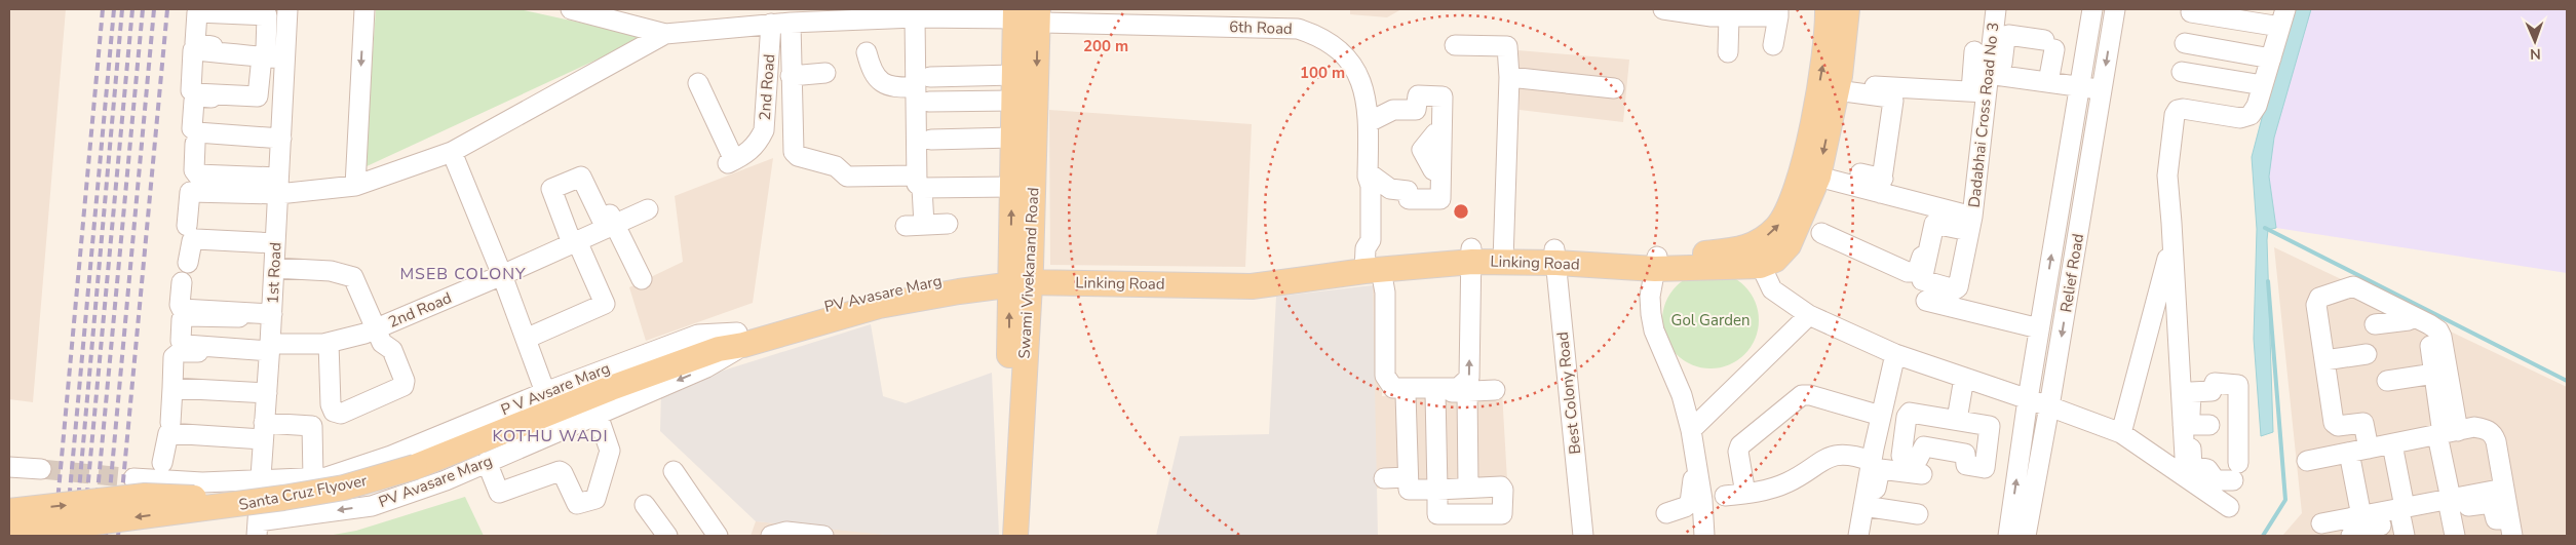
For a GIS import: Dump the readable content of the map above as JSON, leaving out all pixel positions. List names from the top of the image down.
{
  "streets": {
    "main road": [
      "Linking Road",
      "Swami Vivekanand Road",
      "P V Avsare Marg",
      "Santa Cruz Flyover"
    ],
    "street": [
      "6th Road",
      "2nd Road",
      "Dadabhai Cross Road No 3",
      "1st Road",
      "Relief Road",
      "PV Avasare Marg",
      "Best Colony Road"
    ]
  },
  "crossings": [
    ["6th Road", "2nd Road"],
    ["6th Road", "Linking Road"],
    ["6th Road", "Swami Vivekanand Road"],
    ["2nd Road", "1st Road"],
    ["Linking Road", "Swami Vivekanand Road"],
    ["Linking Road", "P V Avsare Marg"],
    ["Linking Road", "Best Colony Road"],
    ["1st Road", "PV Avasare Marg"],
    ["1st Road", "P V Avsare Marg"],
    ["Swami Vivekanand Road", "P V Avsare Marg"],
    ["PV Avasare Marg", "P V Avsare Marg"],
    ["PV Avasare Marg", "Santa Cruz Flyover"],
    ["P V Avsare Marg", "Santa Cruz Flyover"]
  ],
  "one_way": ["PV Avasare Marg"],
  "districts": ["MSEB COLONY", "KOTHU WADI"],
  "parks": ["Gol Garden"],
  "north": "bottom",
  "rings": ["200 m", "100 m"]
}
